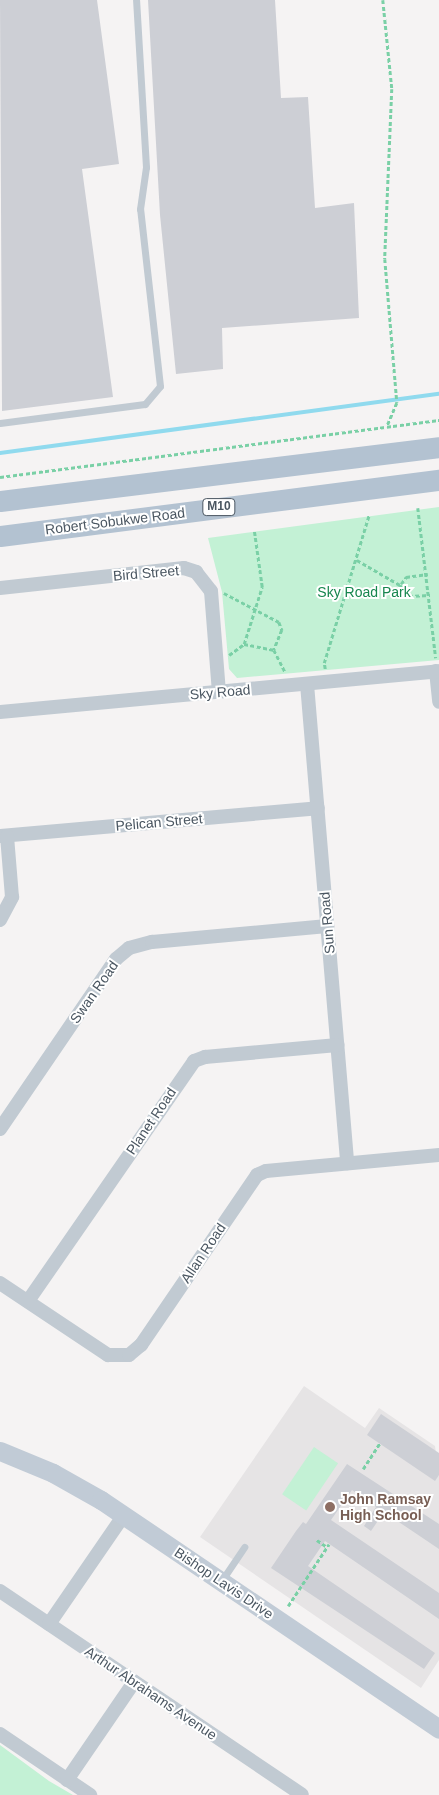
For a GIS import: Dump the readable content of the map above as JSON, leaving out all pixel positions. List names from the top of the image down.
{
  "streets": {
    "main road": ["M10", "Robert Sobukwe Road"],
    "street": [
      "Bird Street",
      "Sky Road",
      "Pelican Street",
      "Sun Road",
      "Swan Road",
      "Planet Road",
      "Allan Road",
      "Bishop Lavis Drive",
      "Arthur Abrahams Avenue"
    ]
  },
  "crossings": [
    ["Sky Road", "Sun Road"],
    ["Pelican Street", "Sun Road"],
    ["Sun Road", "Swan Road"],
    ["Sun Road", "Planet Road"],
    ["Sun Road", "Allan Road"],
    ["Planet Road", "Allan Road"]
  ],
  "parks": ["Sky Road Park"],
  "places": ["John Ramsay High School"]
}
